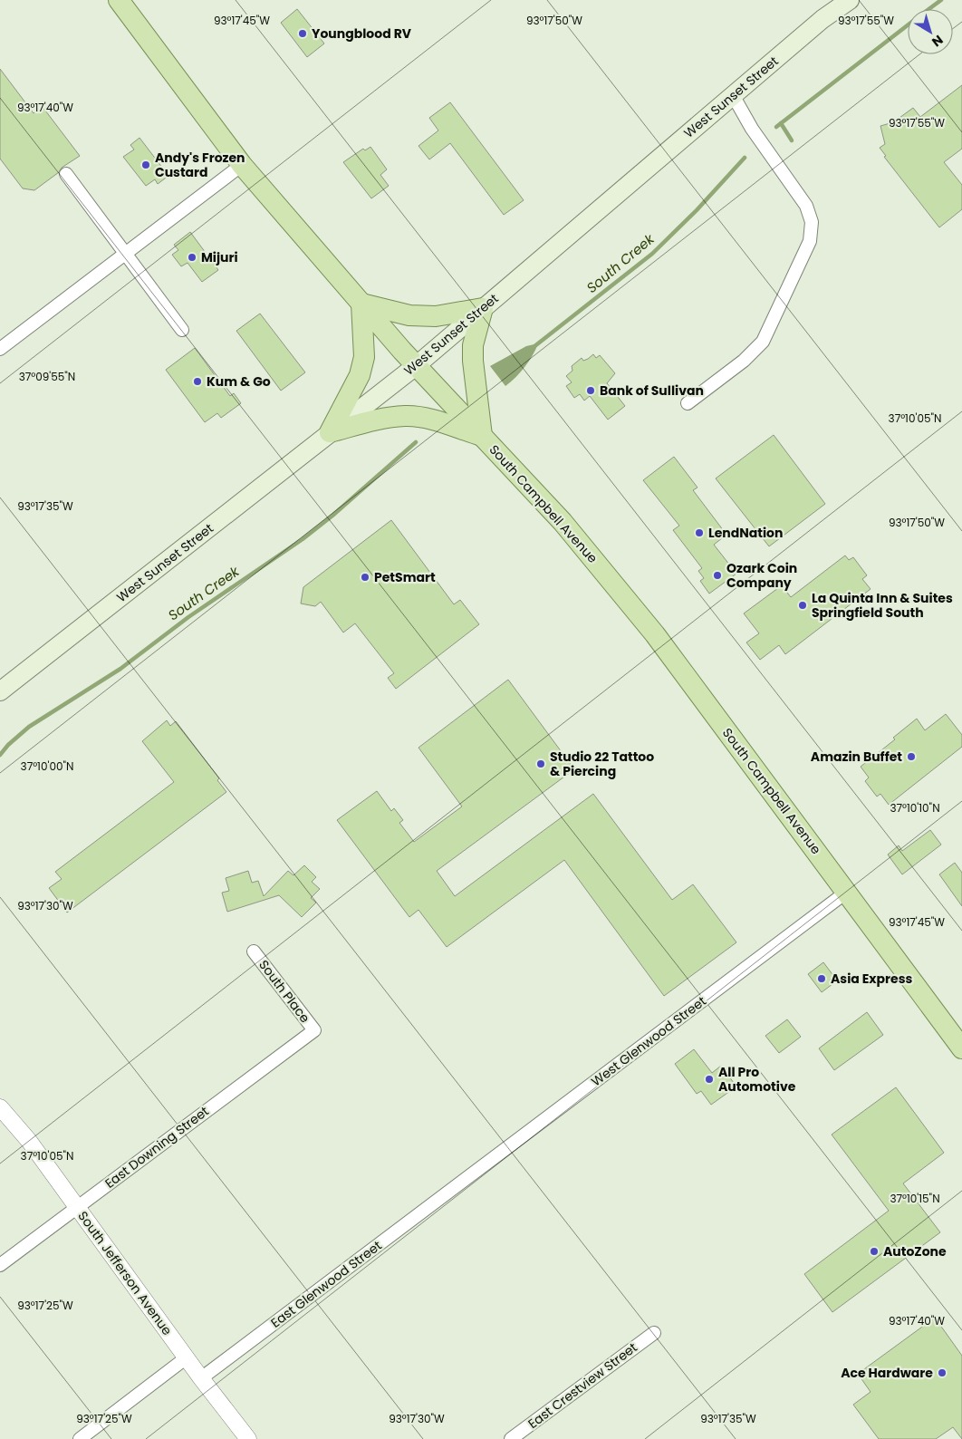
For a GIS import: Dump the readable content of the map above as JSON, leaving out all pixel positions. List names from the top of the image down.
{
  "streets": {
    "main road": ["West Sunset Street", "South Campbell Avenue"],
    "street": [
      "South Place",
      "West Glenwood Street",
      "East Downing Street",
      "South Jefferson Avenue",
      "East Glenwood Street",
      "East Crestview Street"
    ]
  },
  "crossings": [
    ["West Sunset Street", "South Campbell Avenue"],
    ["South Campbell Avenue", "West Glenwood Street"],
    ["South Place", "East Downing Street"],
    ["West Glenwood Street", "East Glenwood Street"],
    ["East Downing Street", "South Jefferson Avenue"],
    ["South Jefferson Avenue", "East Glenwood Street"]
  ],
  "water": ["South Creek"],
  "places": [
    "Youngblood RV",
    "Andy's Frozen Custard",
    "Mijuri",
    "Kum & Go",
    "Bank of Sullivan",
    "LendNation",
    "Ozark Coin Company",
    "PetSmart",
    "La Quinta Inn & Suites Springfield South",
    "Amazin Buffet",
    "Studio 22 Tattoo & Piercing",
    "Asia Express",
    "All Pro Automotive",
    "AutoZone",
    "Ace Hardware"
  ],
  "north": "bottom right",
  "coordinates": [
    "93°17'45\"W",
    "93°17'50\"W",
    "93°17'55\"W",
    "93°17'40\"W",
    "37°09'55\"N",
    "37°10'05\"N",
    "93°17'35\"W",
    "37°10'00\"N",
    "37°10'10\"N",
    "93°17'30\"W",
    "37°10'15\"N",
    "93°17'25\"W"
  ]
}
